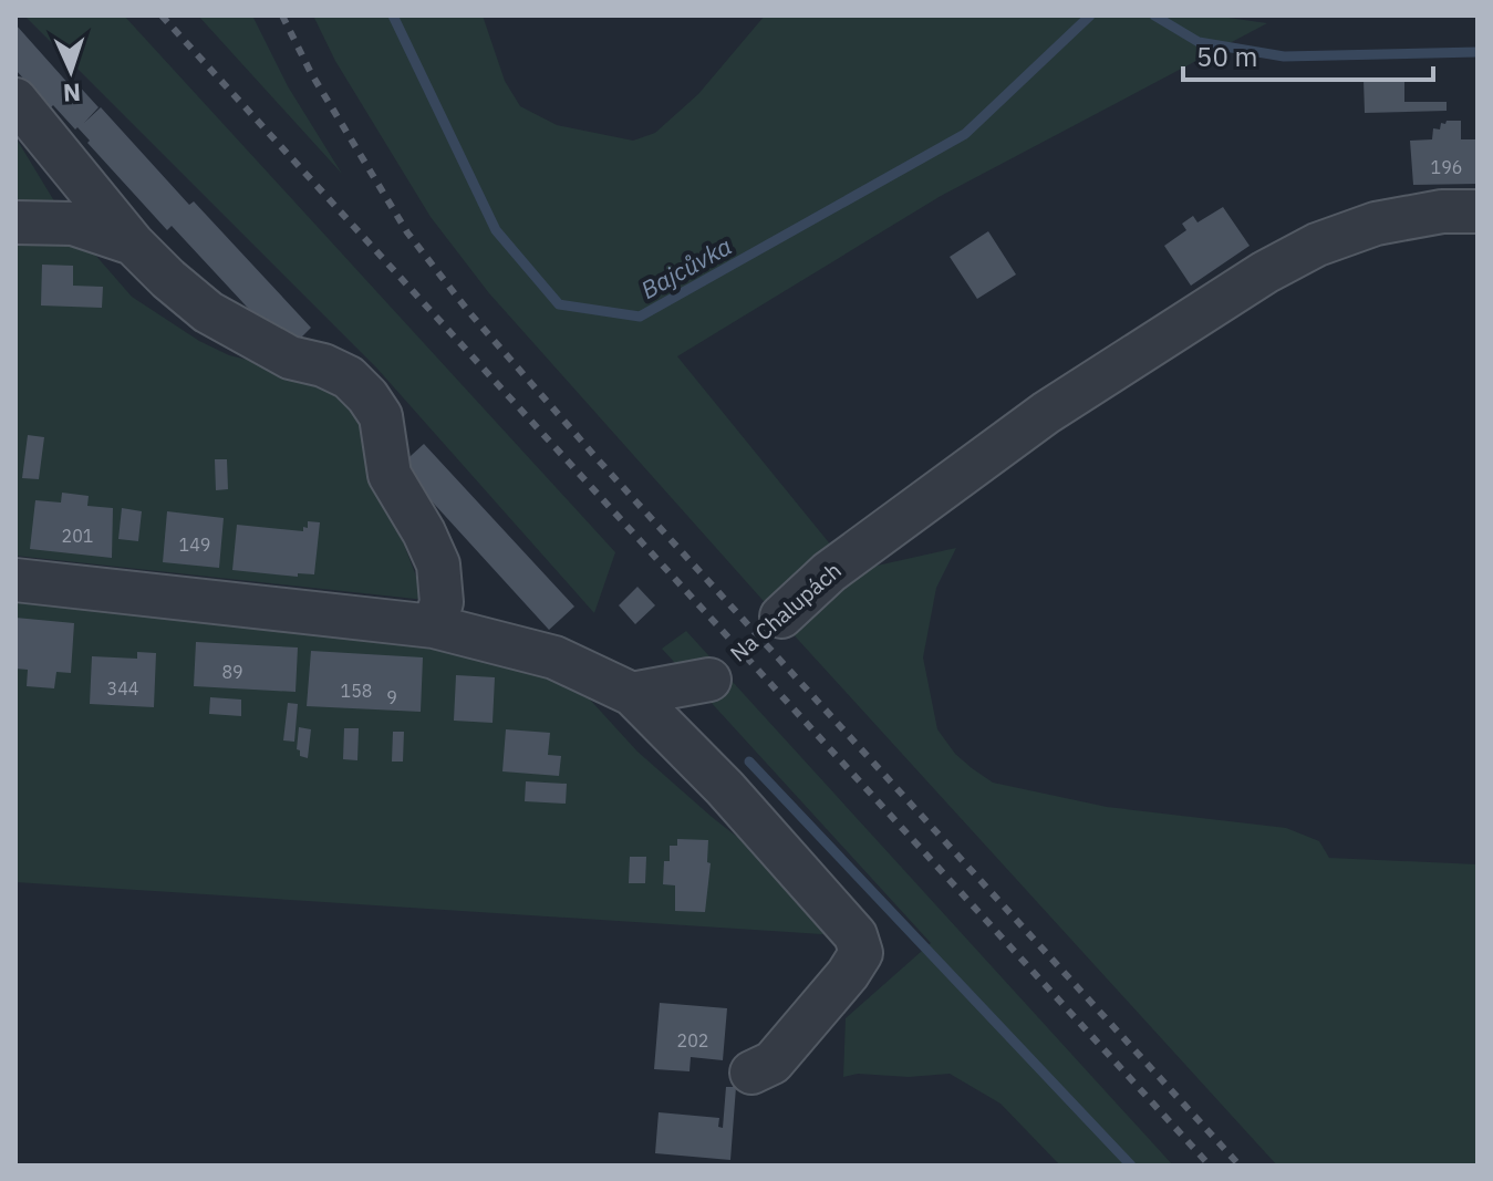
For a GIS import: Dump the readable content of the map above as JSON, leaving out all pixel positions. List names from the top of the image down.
{
  "streets": {
    "street": ["Na Chalupách"]
  },
  "water": ["Bajcůvka"],
  "house_numbers": [
    "196",
    "201",
    "149",
    "89",
    "344",
    "158",
    "9",
    "202"
  ],
  "scale_bar": "50 m",
  "north": "bottom"
}
